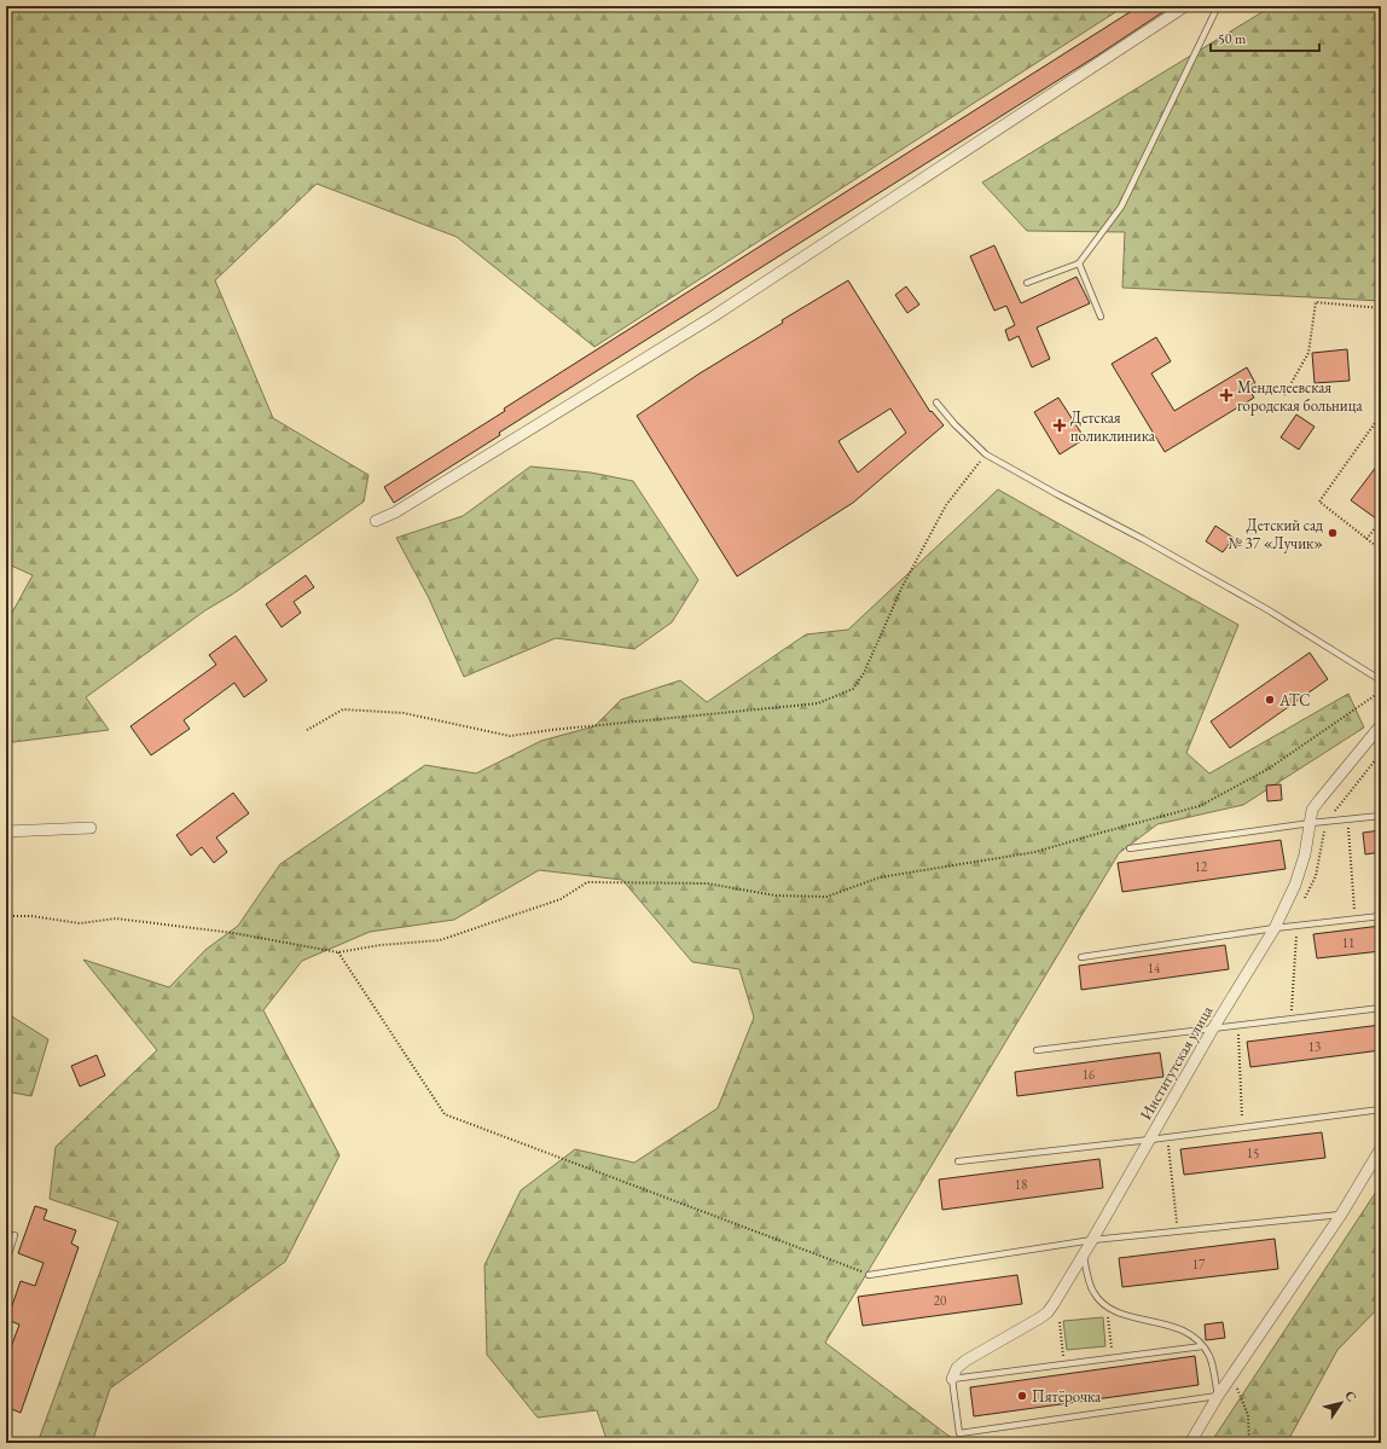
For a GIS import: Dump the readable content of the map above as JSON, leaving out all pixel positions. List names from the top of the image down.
{
  "streets": {
    "street": ["Институтская улица"]
  },
  "places": {
    "health": ["Менделеевская городская больница", "Детская поликлиника"],
    "other": ["Детский сад № 37 «Лучик»", "АТС", "Пятёрочка"]
  },
  "house_numbers": [
    "12",
    "11",
    "14",
    "13",
    "16",
    "15",
    "18",
    "17",
    "20"
  ],
  "scale_bar": "50 m",
  "north": "top right"
}
